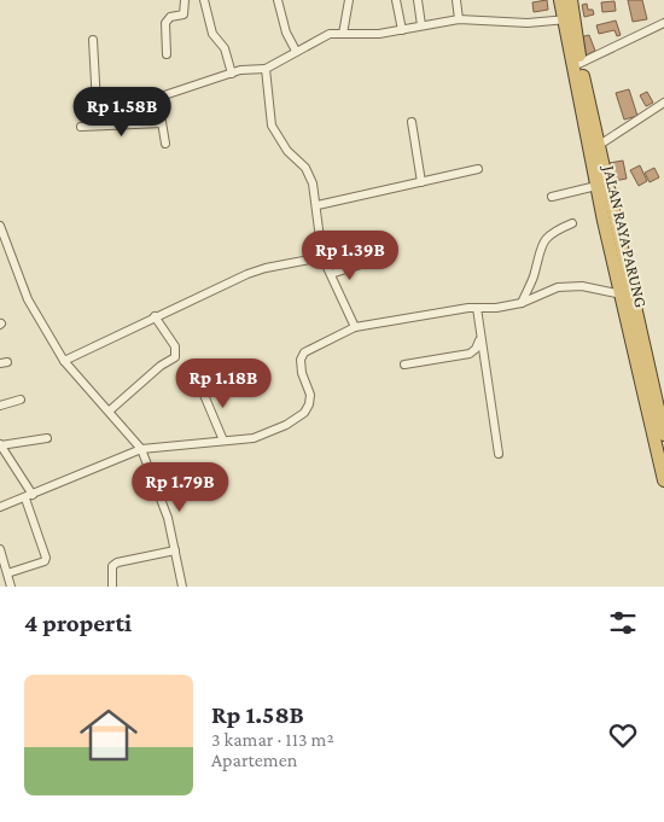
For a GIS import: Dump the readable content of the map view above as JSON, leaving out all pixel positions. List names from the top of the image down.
{
  "streets": {
    "highway": ["JALAN RAYA PARUNG"]
  },
  "page": {
    "price": [
      "Rp 1.58B",
      "Rp 1.39B",
      "Rp 1.18B",
      "Rp 1.79B"
    ],
    "heading": "4 properti",
    "list": [
      {
        "name": "Rp 1.58B",
        "note": "3 kamar · 113 m² · Apartemen"
      }
    ]
  }
}
